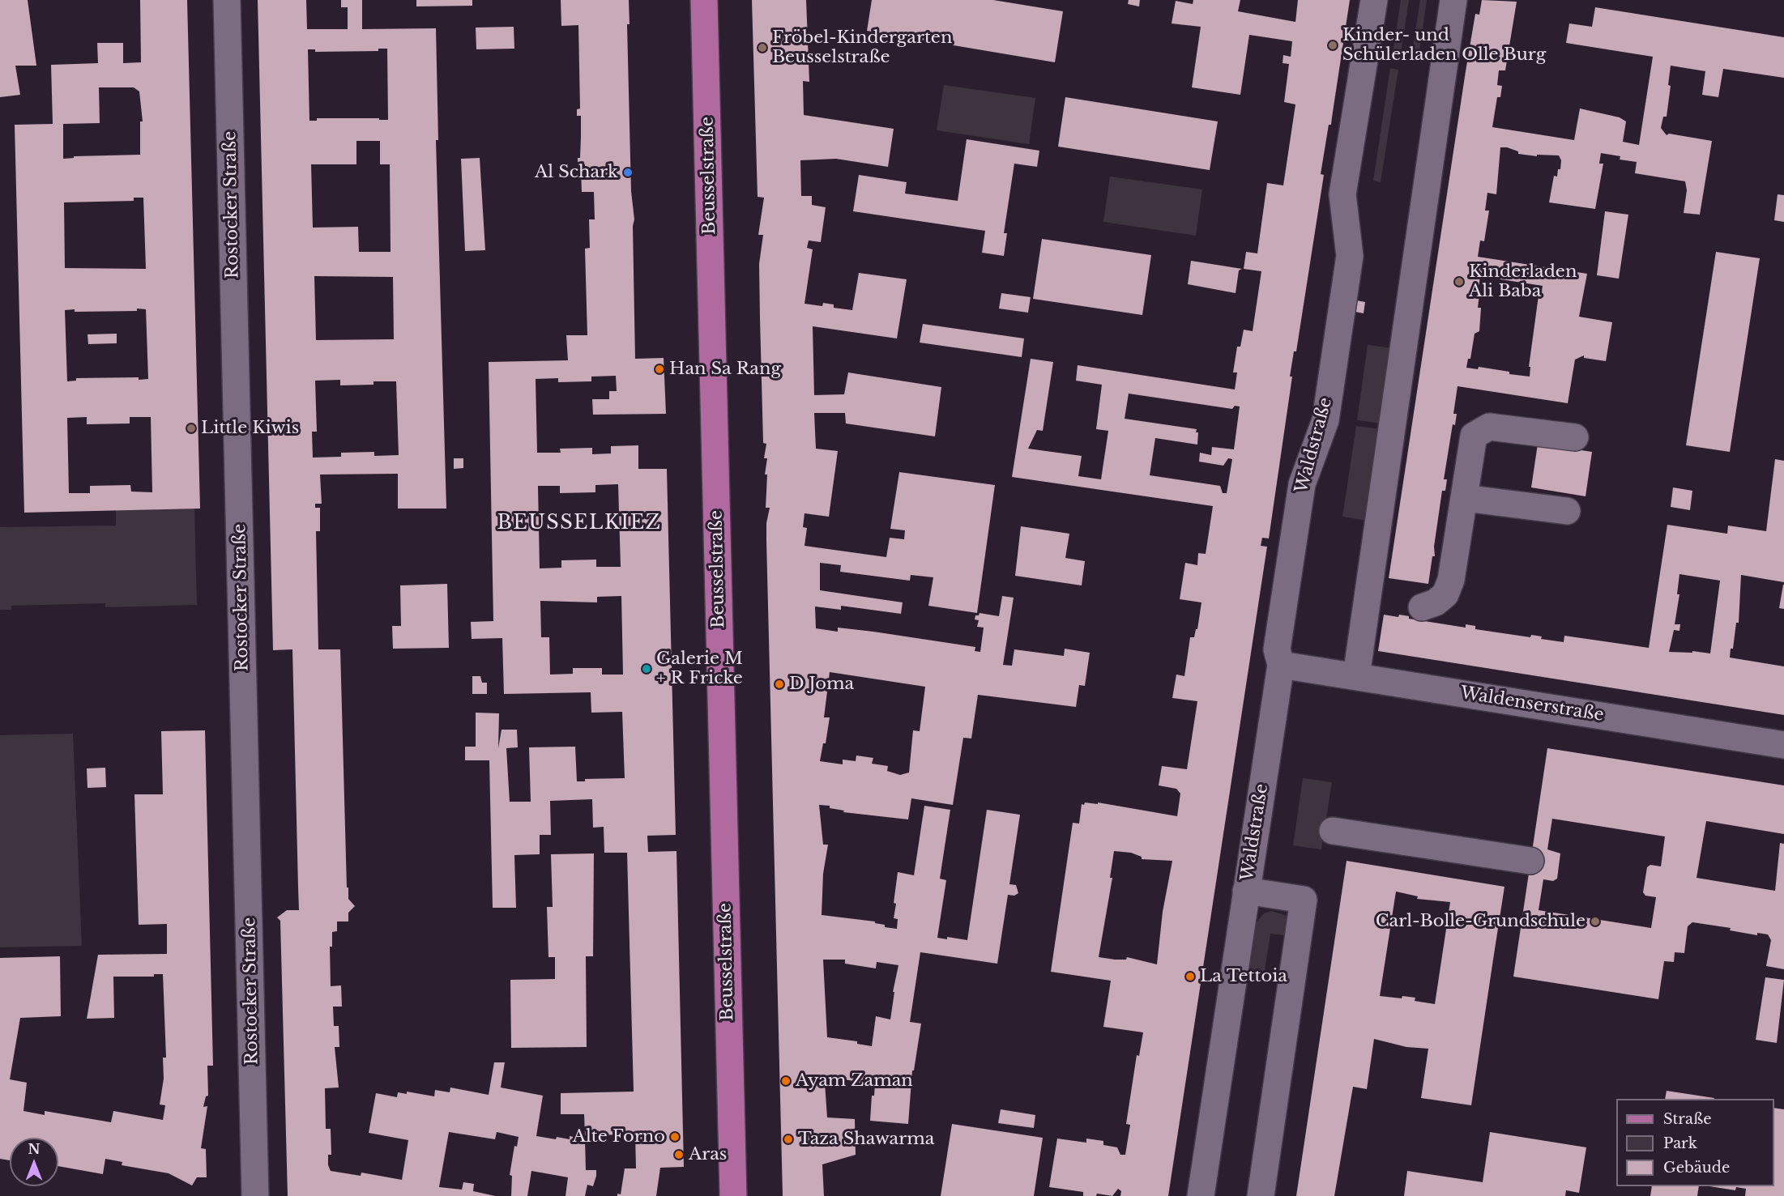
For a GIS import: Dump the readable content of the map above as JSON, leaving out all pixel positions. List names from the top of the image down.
{
  "streets": {
    "main road": ["Beusselstraße"],
    "street": ["Rostocker Straße", "Waldstraße", "Waldenserstraße"]
  },
  "crossings": [
    ["Waldstraße", "Waldenserstraße"]
  ],
  "districts": ["BEUSSELKIEZ"],
  "places": [
    "Kinder- und Schülerladen Olle Burg",
    "Fröbel-Kindergarten Beusselstraße",
    "Al Schark",
    "Kinderladen Ali Baba",
    "Han Sa Rang",
    "Little Kiwis",
    "Galerie M + R Fricke",
    "D Joma",
    "Carl-Bolle-Grundschule",
    "La Tettoia",
    "Ayam Zaman",
    "Alte Forno",
    "Taza Shawarma",
    "Aras"
  ],
  "legend": ["Straße", "Park", "Gebäude"],
  "north": "top"
}
